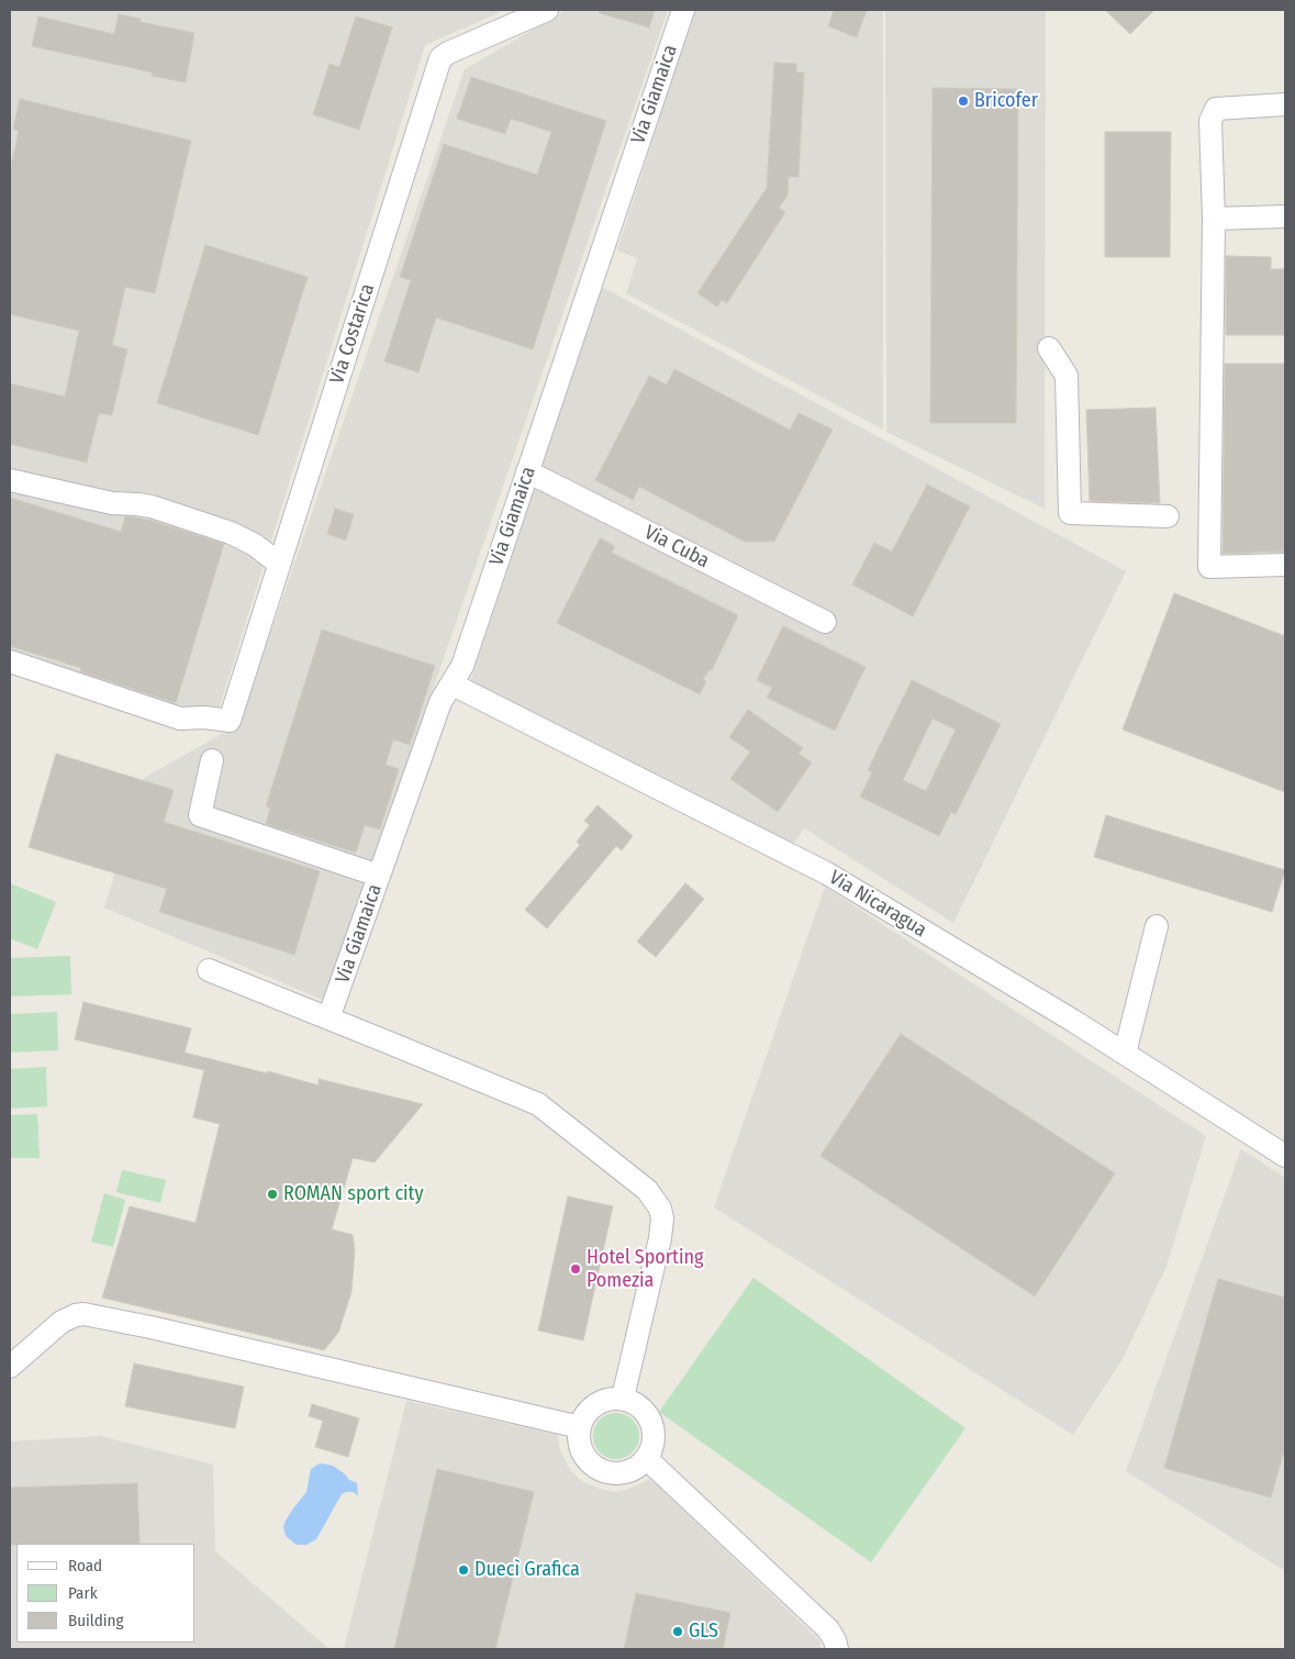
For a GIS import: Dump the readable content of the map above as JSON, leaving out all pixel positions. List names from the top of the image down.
{
  "streets": {
    "street": [
      "Via Giamaica",
      "Via Costarica",
      "Via Cuba",
      "Via Nicaragua"
    ]
  },
  "crossings": [
    ["Via Giamaica", "Via Cuba"],
    ["Via Giamaica", "Via Nicaragua"]
  ],
  "places": [
    "Bricofer",
    "ROMAN sport city",
    "Hotel Sporting Pomezia",
    "Duecì Grafica",
    "GLS"
  ],
  "legend": ["Road", "Park", "Building"]
}
